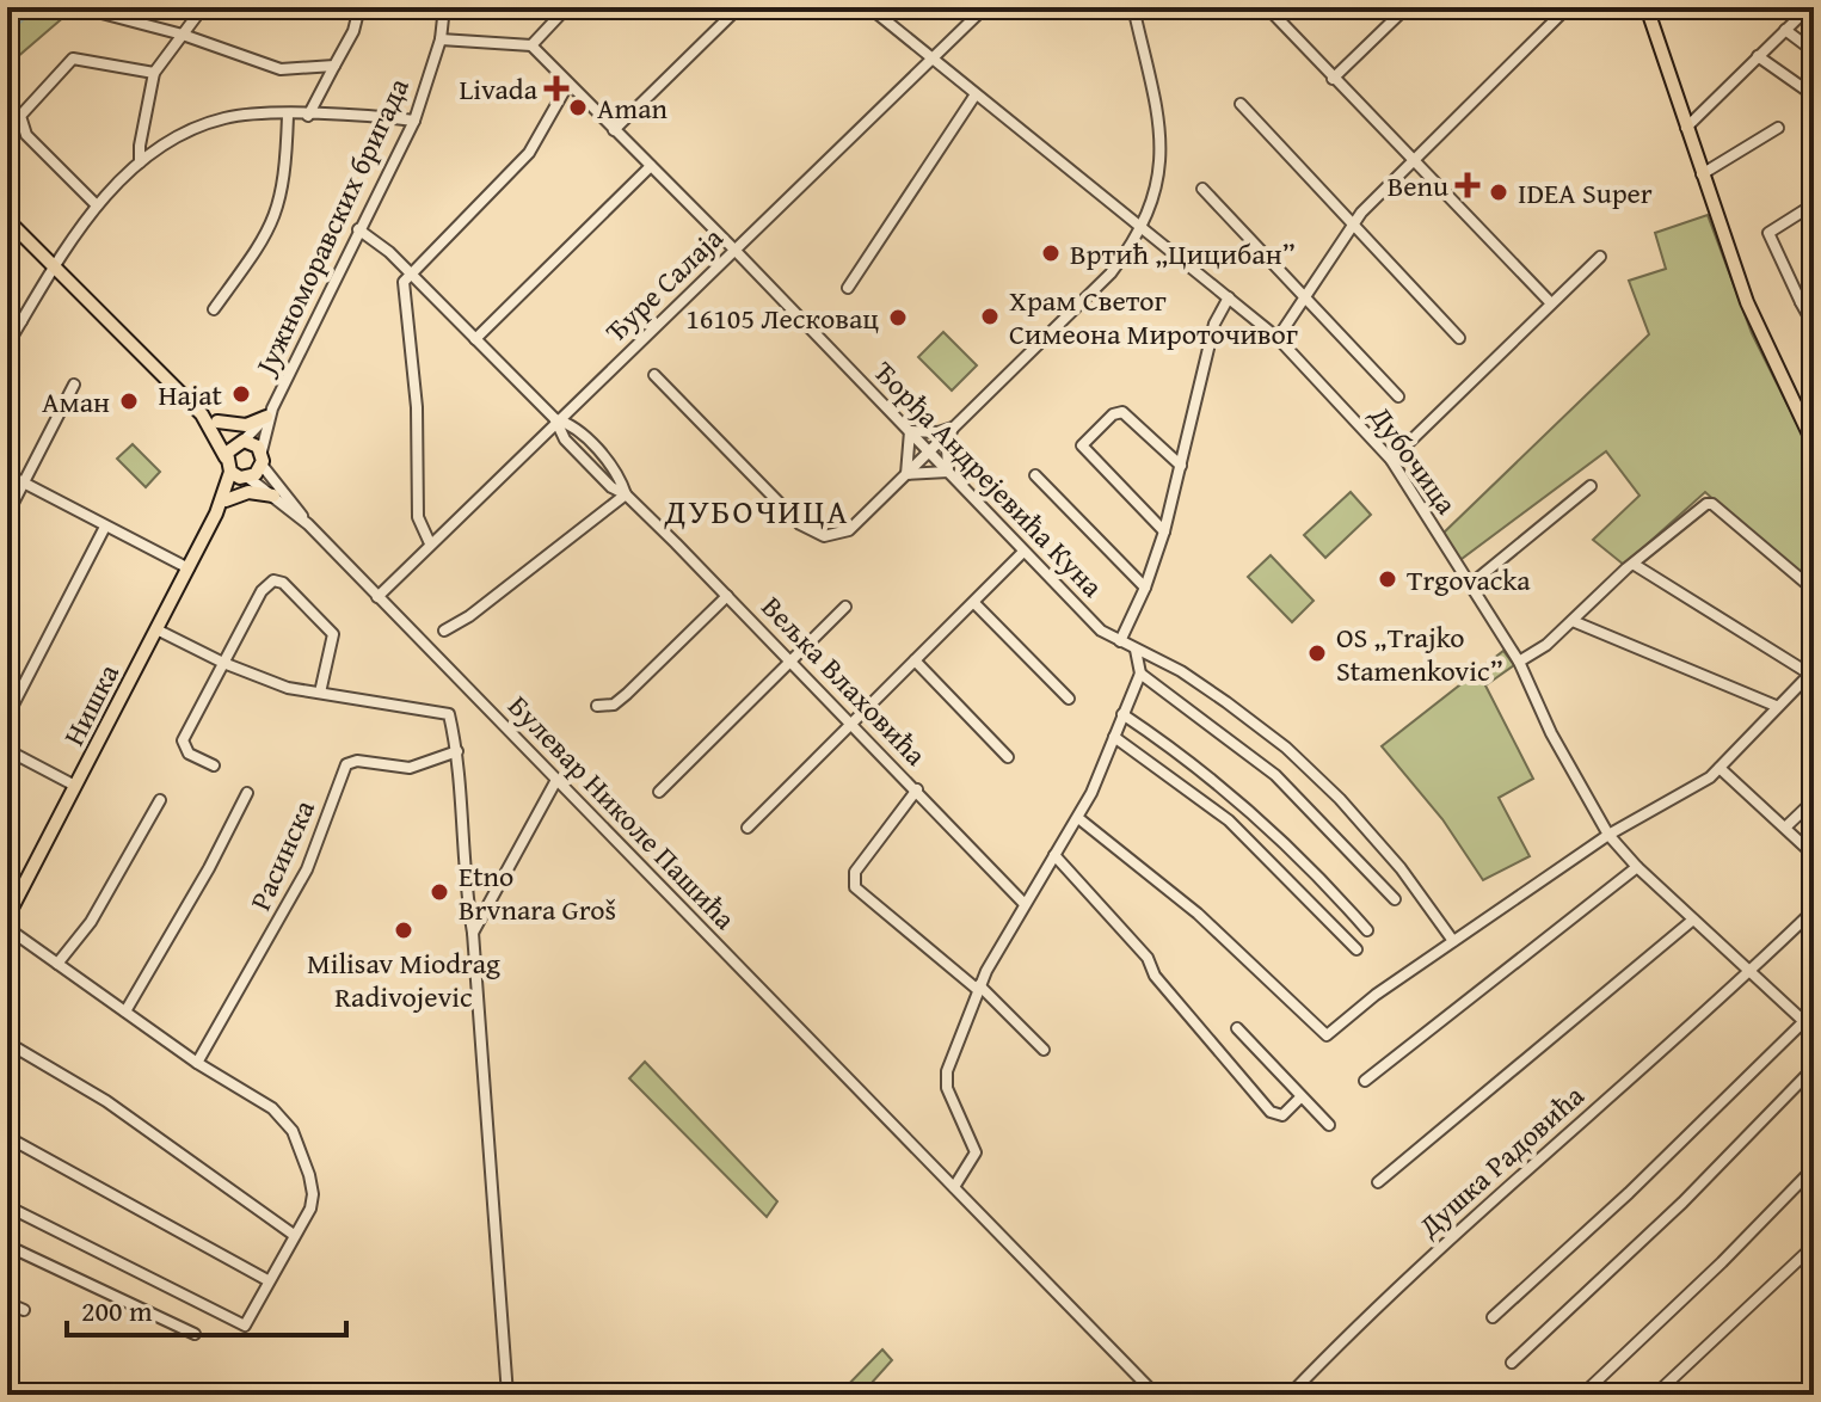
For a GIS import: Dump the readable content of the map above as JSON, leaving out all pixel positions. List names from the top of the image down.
{
  "streets": {
    "main road": ["Нишка"],
    "street": [
      "Јужноморавских бригада",
      "Ђуре Салаја",
      "Дубочица",
      "Ђорђа Андрејевића Куна",
      "Вељка Влаховића",
      "Булевар Николе Пашића",
      "Расинска",
      "Душка Радовића"
    ]
  },
  "crossings": [
    ["Јужноморавских бригада", "Вељка Влаховића"],
    ["Ђуре Салаја", "Дубочица"],
    ["Ђуре Салаја", "Ђорђа Андрејевића Куна"],
    ["Ђуре Салаја", "Вељка Влаховића"],
    ["Ђуре Салаја", "Булевар Николе Пашића"],
    ["Дубочица", "Душка Радовића"]
  ],
  "districts": ["ДУБОЧИЦА"],
  "places": {
    "health": ["Livada", "Benu"],
    "other": [
      "Aman",
      "IDEA Super",
      "Вртић „Цицибан”",
      "Храм Светог Симеона Мироточивог",
      "16105 Лесковац",
      "Hajat",
      "Аман",
      "Trgovacka",
      "OS „Trajko Stamenkovic”",
      "Etno Brvnara Groš",
      "Milisav Miodrag Radivojevic"
    ]
  },
  "scale_bar": "200 m"
}
